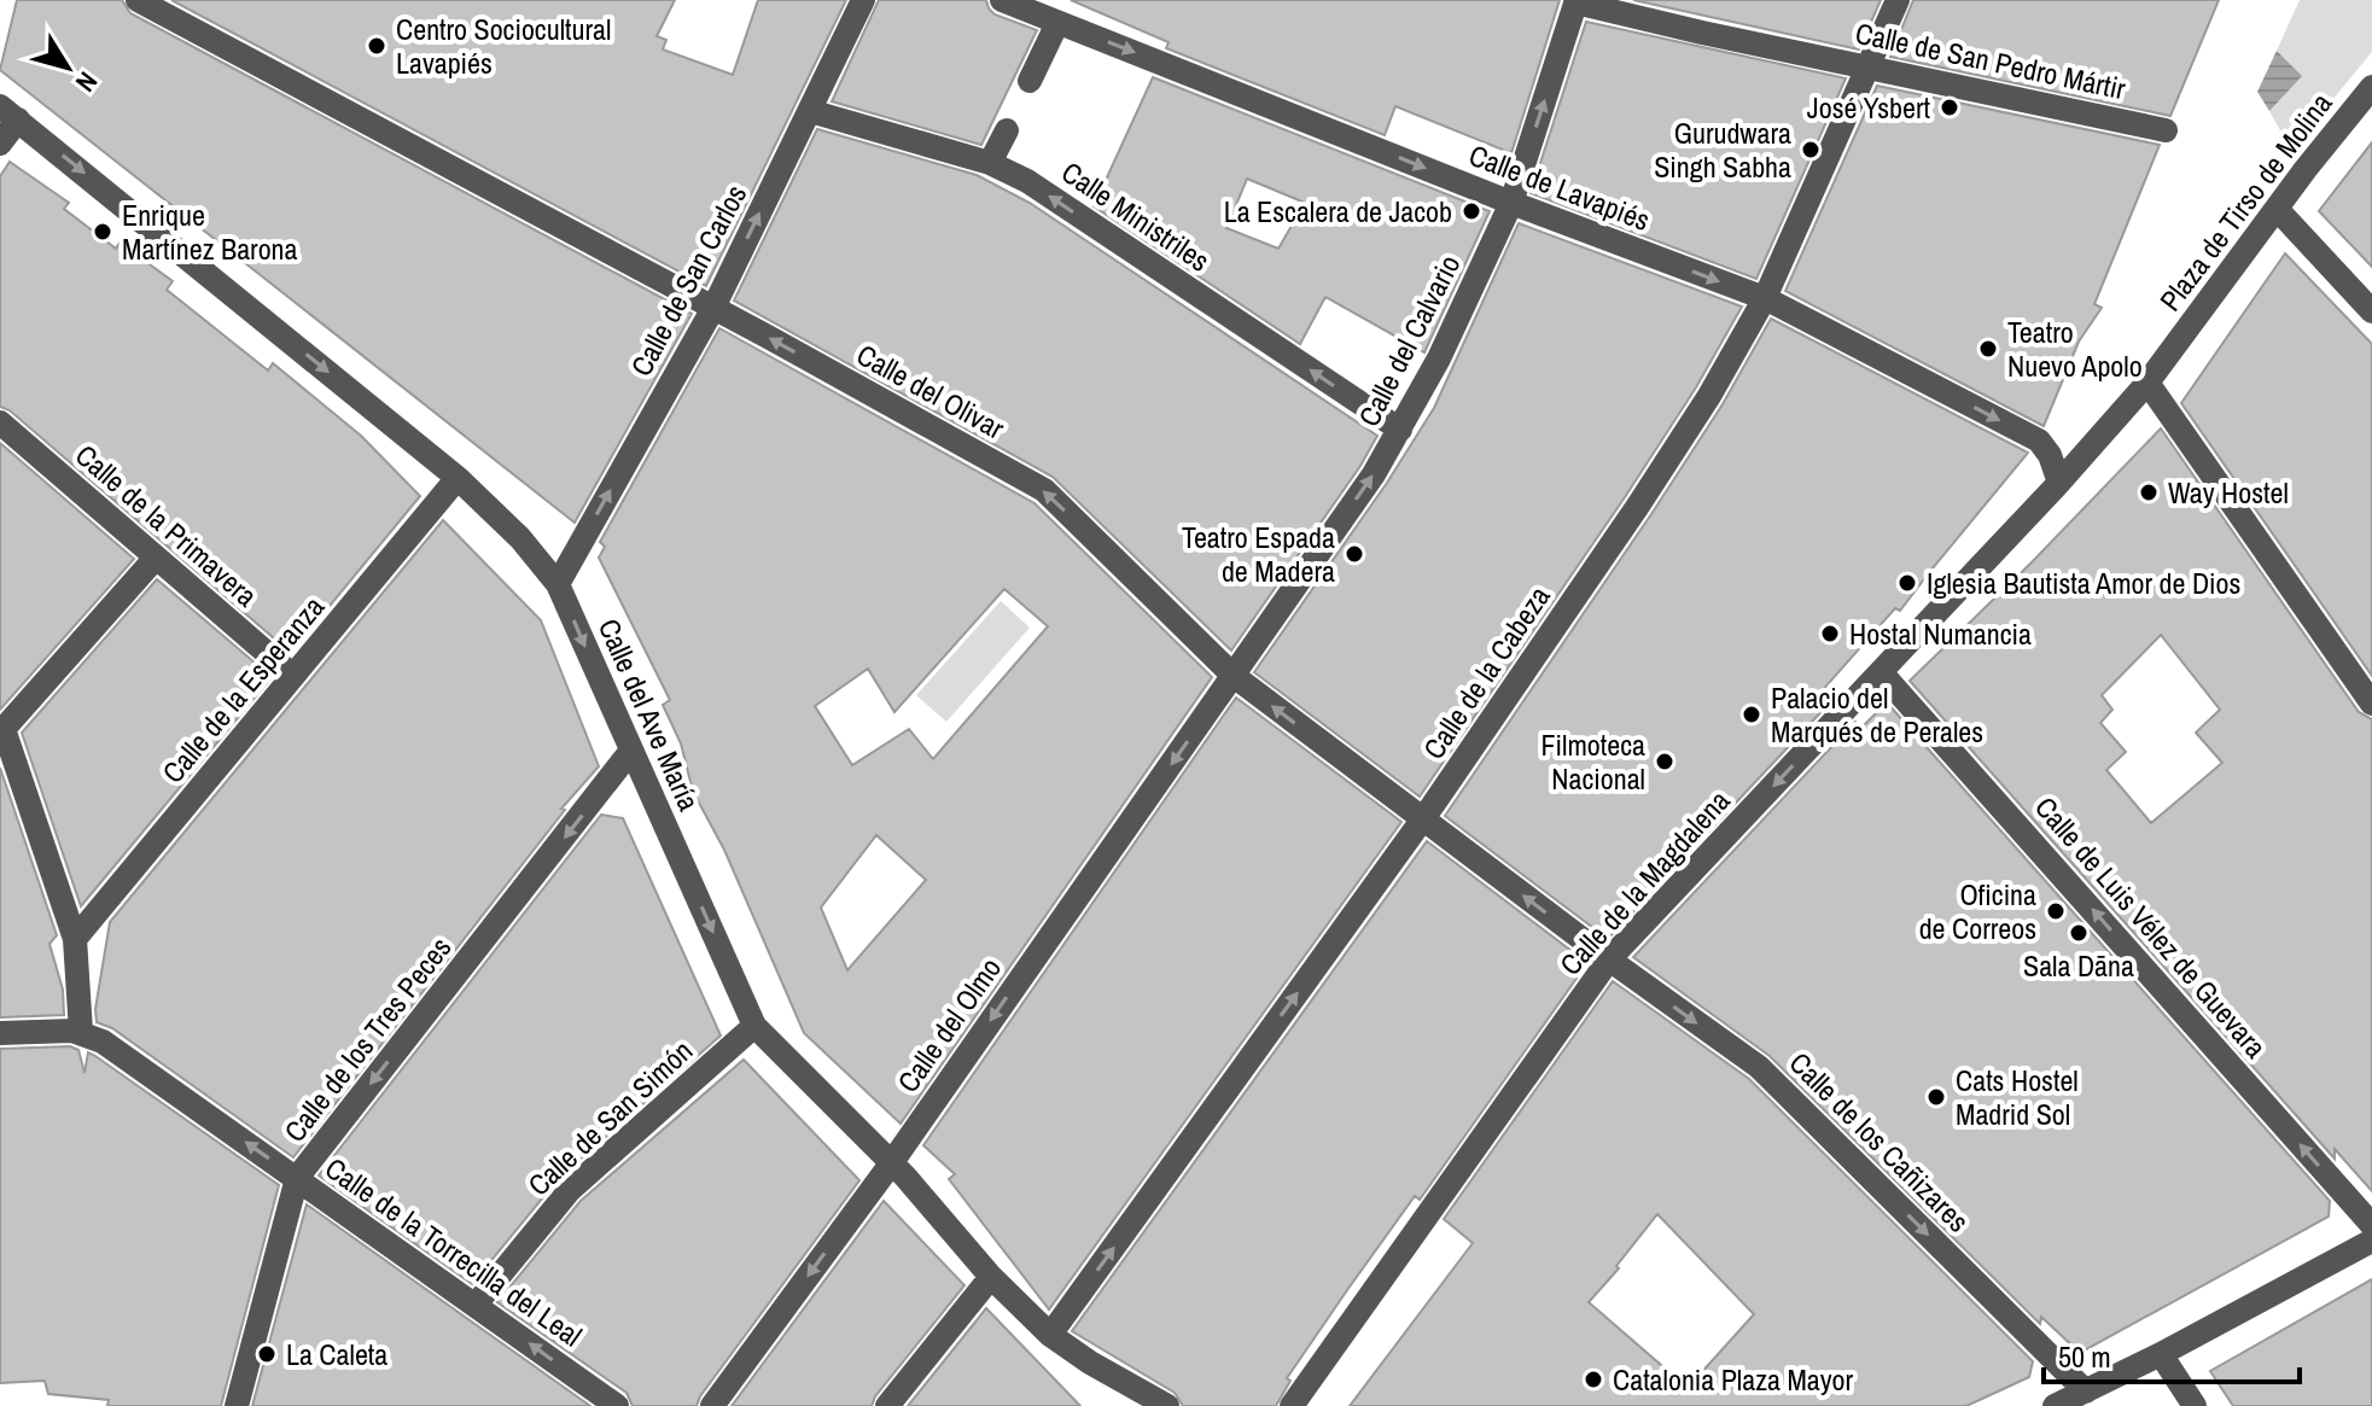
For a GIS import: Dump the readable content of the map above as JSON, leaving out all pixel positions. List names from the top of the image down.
{
  "streets": {
    "street": [
      "Calle de San Pedro Mártir",
      "Calle de Lavapiés",
      "Plaza de Tirso de Molina",
      "Calle Ministriles",
      "Calle de San Carlos",
      "Calle del Calvario",
      "Calle del Olivar",
      "Calle de la Primavera",
      "Calle de la Cabeza",
      "Calle de la Esperanza",
      "Calle del Ave María",
      "Calle de la Magdalena",
      "Calle de Luis Vélez de Guevara",
      "Calle del Olmo",
      "Calle de los Tres Peces",
      "Calle de San Simón",
      "Calle de los Cañizares",
      "Calle de la Torrecilla del Leal"
    ]
  },
  "crossings": [
    ["Calle de San Pedro Mártir", "Calle del Calvario"],
    ["Calle de San Pedro Mártir", "Calle de la Cabeza"],
    ["Calle de Lavapiés", "Plaza de Tirso de Molina"],
    ["Calle de Lavapiés", "Calle del Calvario"],
    ["Calle de Lavapiés", "Calle de la Cabeza"],
    ["Calle de Lavapiés", "Calle de la Magdalena"],
    ["Plaza de Tirso de Molina", "Calle de la Magdalena"],
    ["Calle Ministriles", "Calle de San Carlos"],
    ["Calle Ministriles", "Calle del Calvario"],
    ["Calle de San Carlos", "Calle del Olivar"],
    ["Calle de San Carlos", "Calle del Ave María"],
    ["Calle del Calvario", "Calle del Olivar"],
    ["Calle del Calvario", "Calle del Olmo"],
    ["Calle del Olivar", "Calle de la Cabeza"],
    ["Calle del Olivar", "Calle de la Magdalena"],
    ["Calle del Olivar", "Calle del Olmo"],
    ["Calle del Olivar", "Calle de los Cañizares"],
    ["Calle de la Primavera", "Calle de la Esperanza"],
    ["Calle de la Cabeza", "Calle del Ave María"],
    ["Calle de la Esperanza", "Calle del Ave María"],
    ["Calle del Ave María", "Calle del Olmo"],
    ["Calle del Ave María", "Calle de los Tres Peces"],
    ["Calle del Ave María", "Calle de San Simón"],
    ["Calle de la Magdalena", "Calle de Luis Vélez de Guevara"],
    ["Calle de la Magdalena", "Calle de los Cañizares"],
    ["Calle de los Tres Peces", "Calle de la Torrecilla del Leal"],
    ["Calle de San Simón", "Calle de la Torrecilla del Leal"]
  ],
  "one_way": [
    "Calle de Lavapiés",
    "Calle Ministriles",
    "Calle de San Carlos",
    "Calle del Calvario",
    "Calle del Olivar",
    "Calle de la Cabeza",
    "Calle del Ave María",
    "Calle de Luis Vélez de Guevara",
    "Calle del Olmo",
    "Calle de los Tres Peces",
    "Calle de los Cañizares",
    "Calle de la Torrecilla del Leal"
  ],
  "places": [
    "Centro Sociocultural Lavapiés",
    "José Ysbert",
    "Gurudwara Singh Sabha",
    "La Escalera de Jacob",
    "Enrique Martínez Barona",
    "Teatro Nuevo Apolo",
    "Way Hostel",
    "Teatro Espada de Madera",
    "Iglesia Bautista Amor de Dios",
    "Hostal Numancia",
    "Palacio del Marqués de Perales",
    "Filmoteca Nacional",
    "Oficina de Correos",
    "Sala Dāna",
    "Cats Hostel Madrid Sol",
    "La Caleta",
    "Catalonia Plaza Mayor"
  ],
  "scale_bar": "50 m",
  "north": "bottom right"
}
